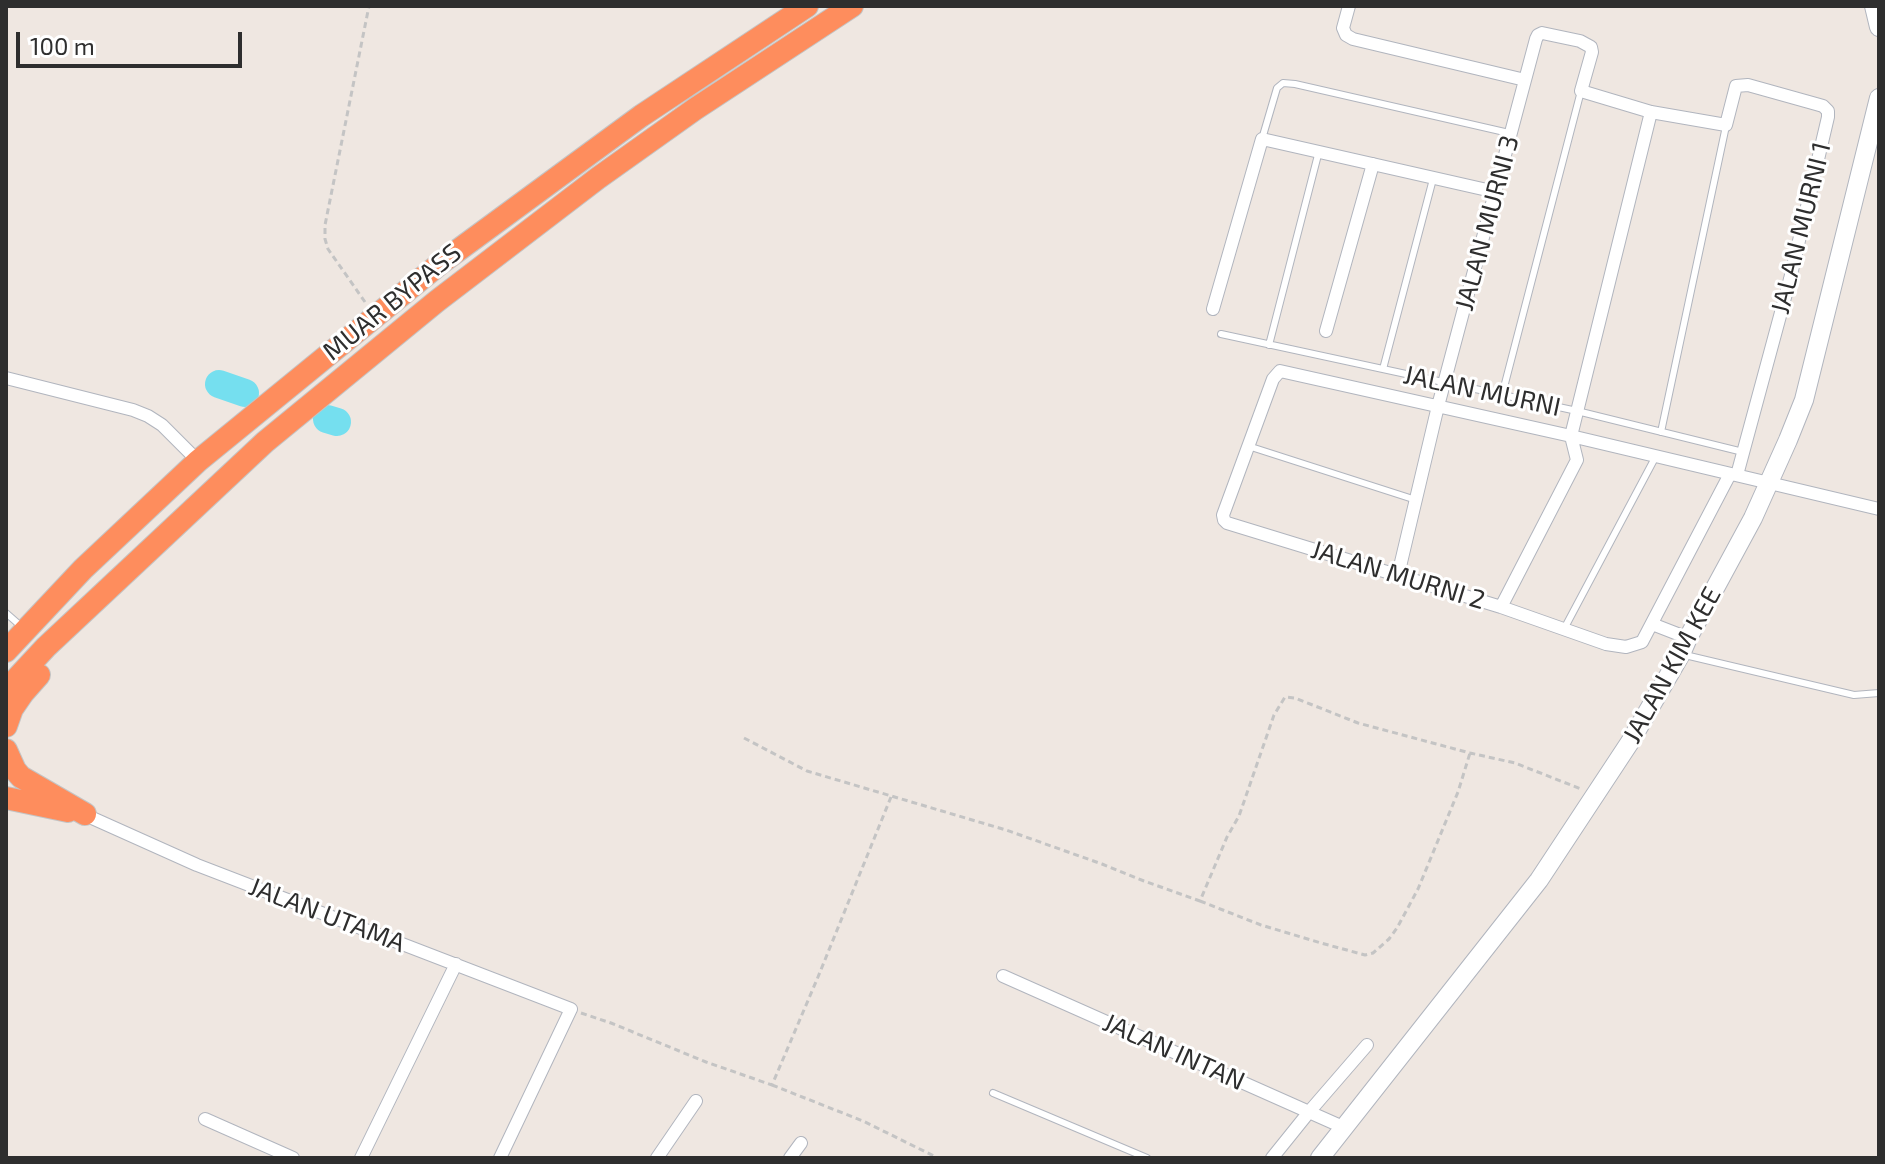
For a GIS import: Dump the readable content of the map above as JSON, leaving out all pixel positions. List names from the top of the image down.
{
  "streets": {
    "highway": ["MUAR BYPASS"],
    "street": [
      "JALAN MURNI 3",
      "JALAN MURNI 1",
      "JALAN MURNI",
      "JALAN MURNI 2",
      "JALAN KIM KEE",
      "JALAN UTAMA",
      "JALAN INTAN"
    ]
  },
  "crossings": [
    ["JALAN MURNI 3", "JALAN MURNI"],
    ["JALAN MURNI 3", "JALAN MURNI 2"],
    ["JALAN MURNI 1", "JALAN MURNI"],
    ["JALAN MURNI", "JALAN MURNI 2"],
    ["JALAN MURNI", "JALAN KIM KEE"],
    ["JALAN KIM KEE", "JALAN INTAN"]
  ],
  "scale_bar": "100 m"
}
